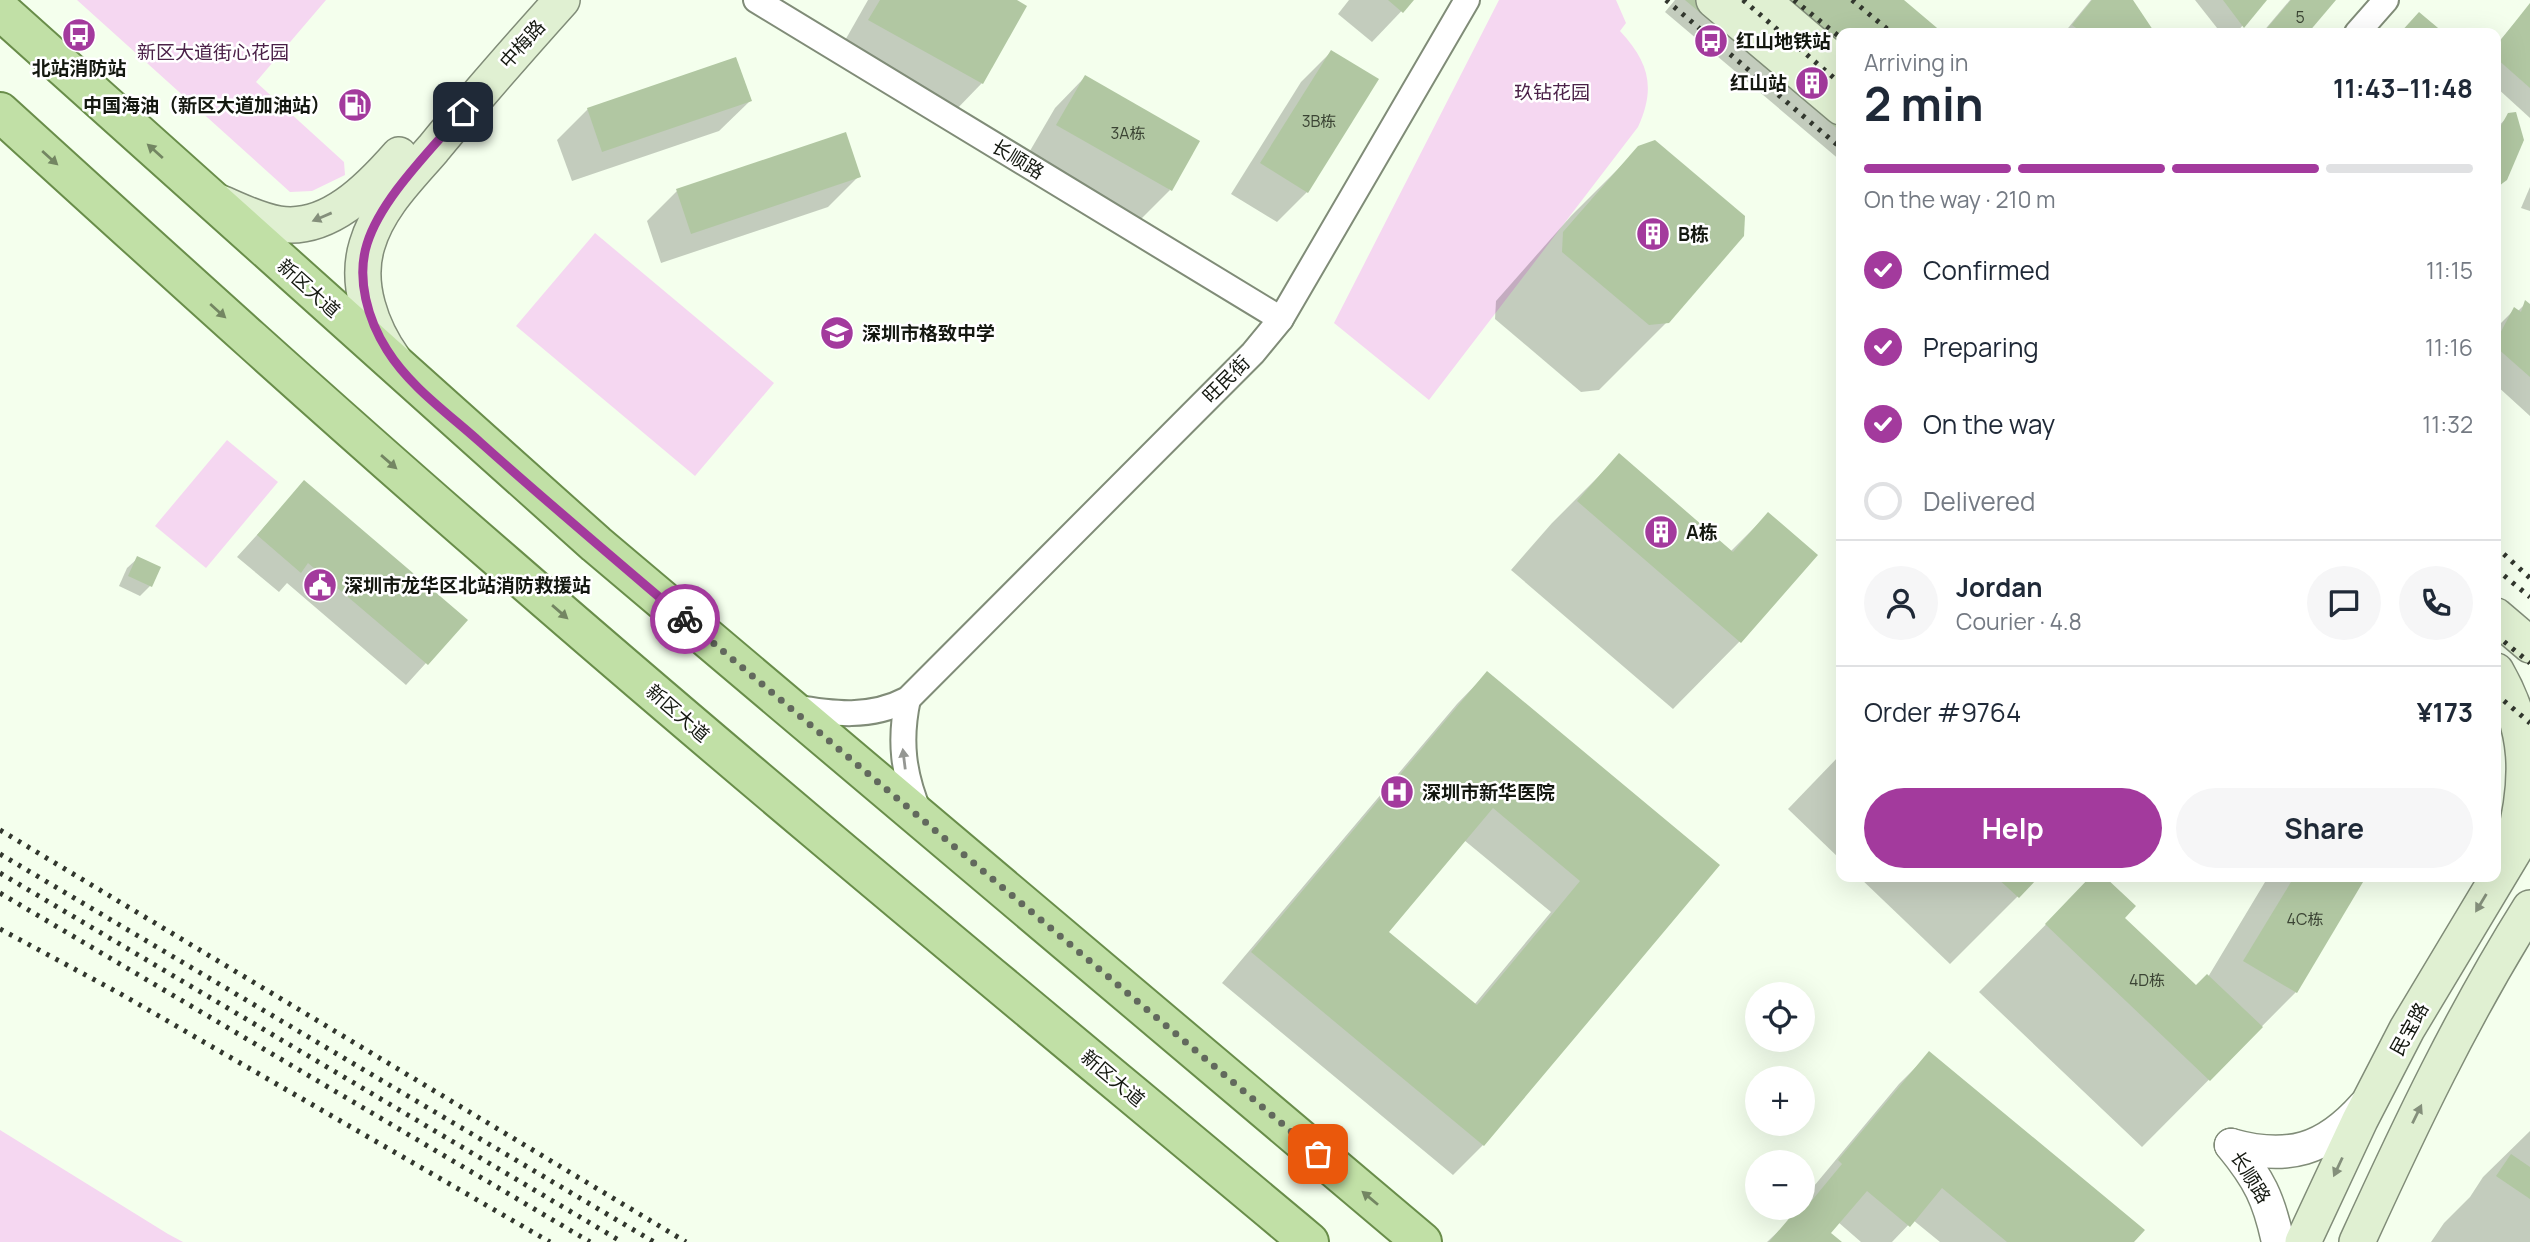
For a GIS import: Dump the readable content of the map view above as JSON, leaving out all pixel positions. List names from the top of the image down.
{
  "streets": {
    "main road": ["中梅路", "新区大道", "民宝路"],
    "street": ["长顺路", "旺民街"]
  },
  "crossings": [
    ["中梅路", "新区大道"],
    ["长顺路", "旺民街"],
    ["长顺路", "民宝路"]
  ],
  "one_way": ["中梅路"],
  "parks": ["新区大道街心花园", "玖钻花园"],
  "places": {
    "bus stop": ["北站消防站", "红山地铁站"],
    "building": ["红山站", "B栋", "A栋"],
    "fuel station": ["中国海油（新区大道加油站）"],
    "school or university": ["深圳市格致中学"],
    "public building": ["深圳市龙华区北站消防救援站"],
    "hospital": ["深圳市新华医院"]
  },
  "house_numbers": [
    "5",
    "3B栋",
    "3A栋",
    "4C栋",
    "4D栋"
  ],
  "page": {
    "heading": ["2 min", "Arriving in", "11:43–11:48"],
    "panel": [
      "Jordan",
      "Courier · 4.8",
      "Order #9764",
      "¥173"
    ],
    "bar": "On the way · 210 m",
    "list": [
      ["Confirmed", "11:15"],
      ["Preparing", "11:16"],
      ["On the way", "11:32"],
      "Delivered"
    ],
    "buttons": ["Help", "Share"],
    "map_buttons": ["+", "−"]
  }
}
